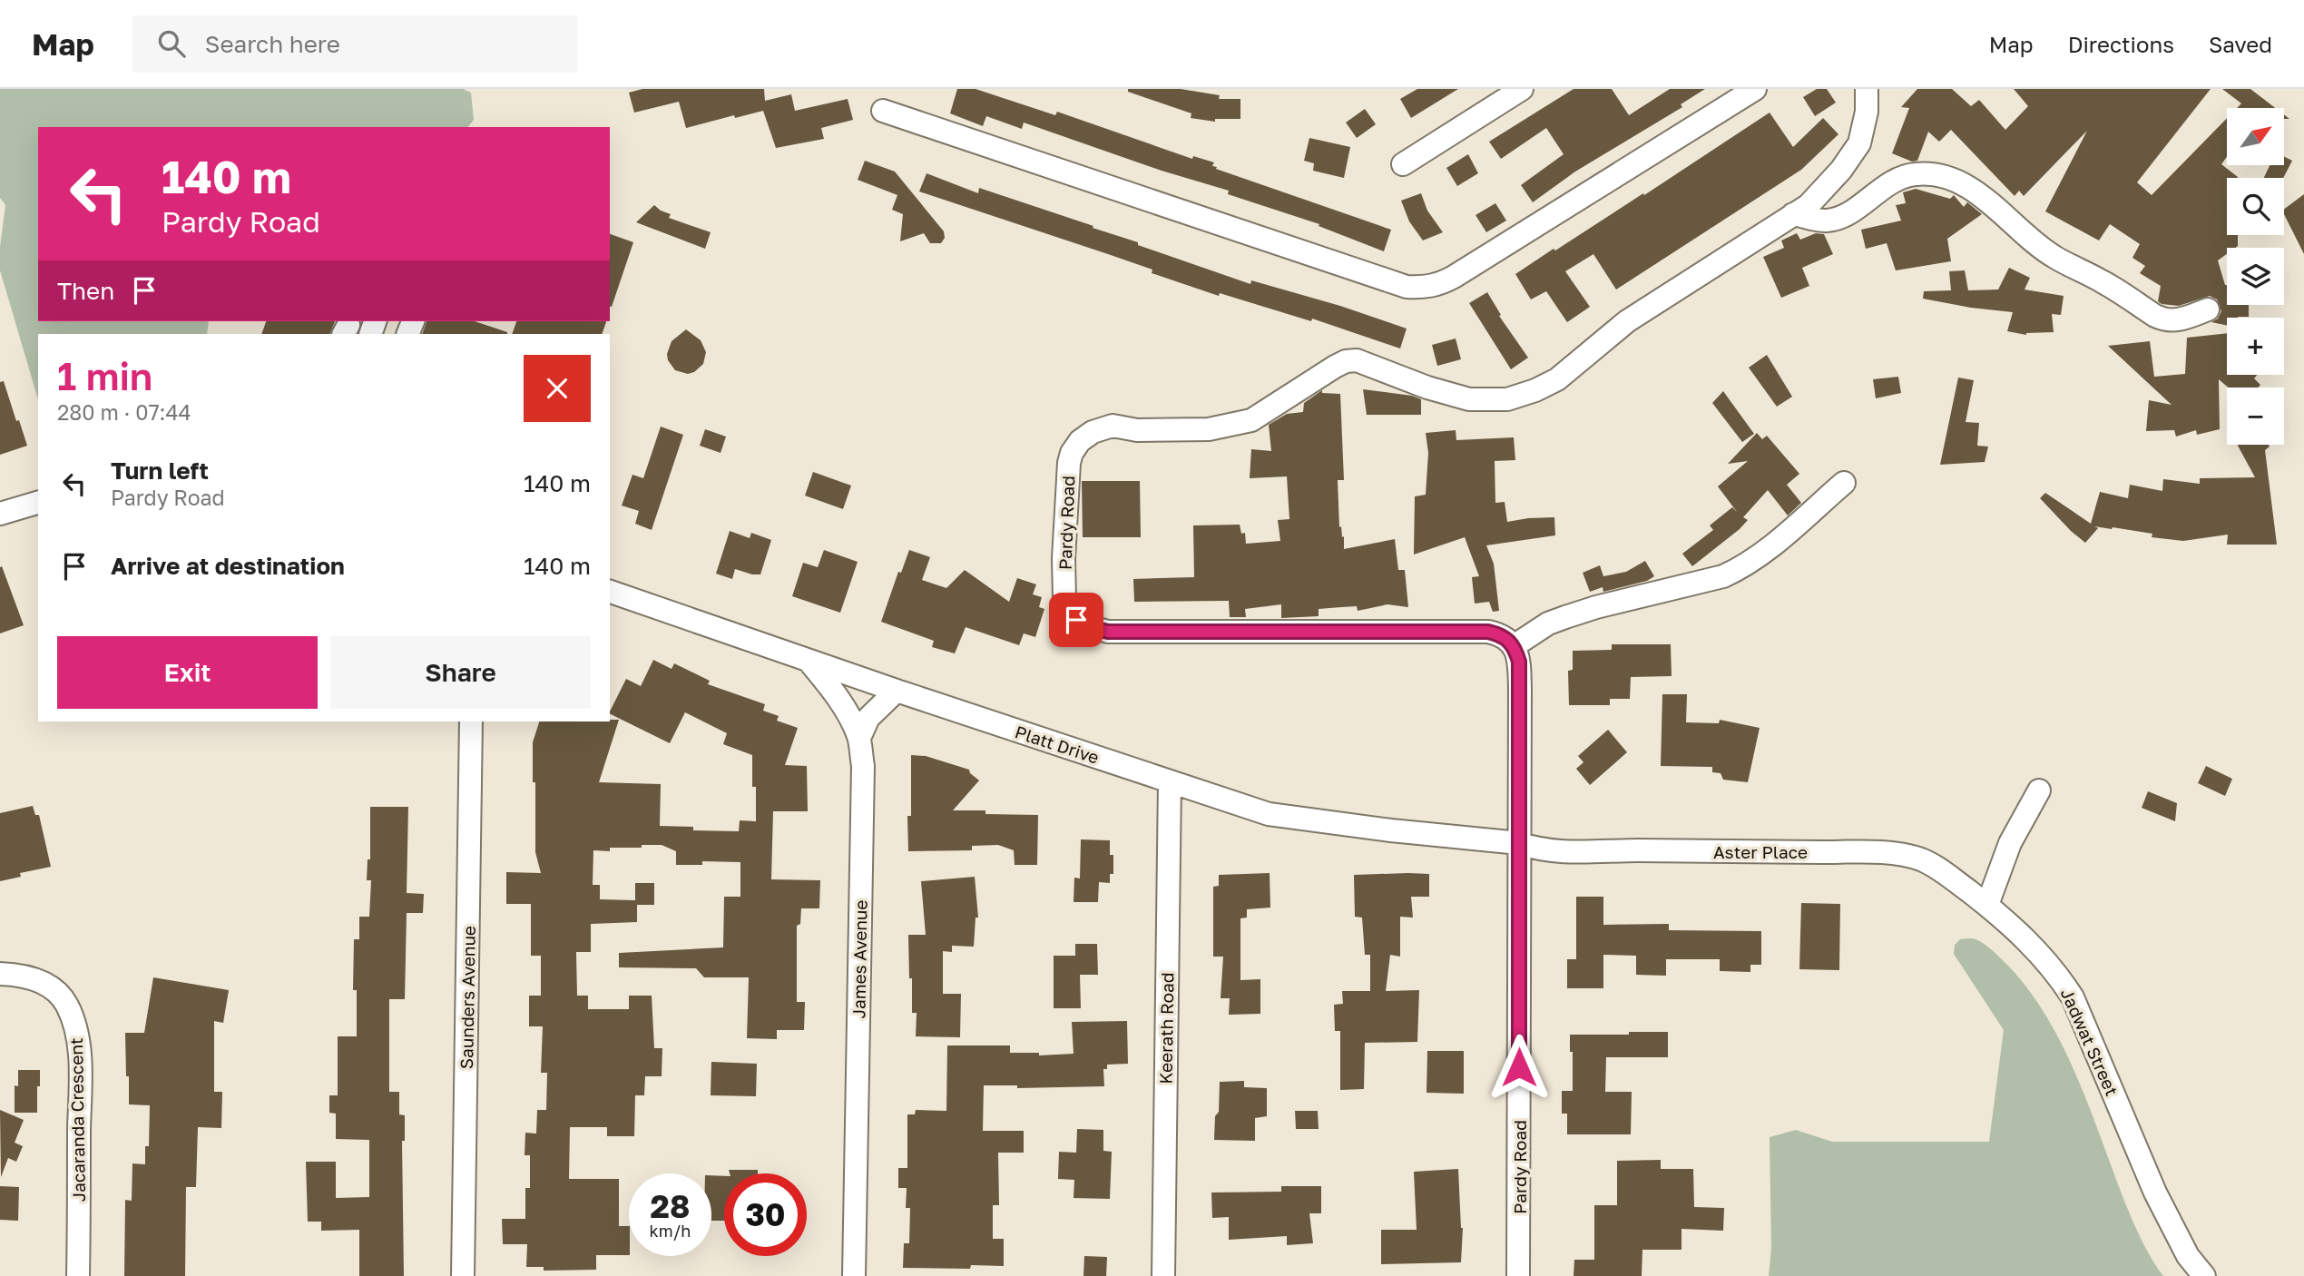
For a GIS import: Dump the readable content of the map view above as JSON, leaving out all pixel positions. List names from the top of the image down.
{
  "streets": {
    "street": [
      "Pardy Road",
      "Platt Drive",
      "Aster Place",
      "James Avenue",
      "Saunders Avenue",
      "Keerath Road",
      "Jadwat Street",
      "Jacaranda Crescent"
    ]
  },
  "crossings": [
    ["Pardy Road", "Platt Drive"],
    ["Pardy Road", "Aster Place"],
    ["Platt Drive", "Aster Place"],
    ["Platt Drive", "James Avenue"],
    ["Platt Drive", "Keerath Road"],
    ["Aster Place", "Jadwat Street"]
  ],
  "north": "top right",
  "page": {
    "header": "Map",
    "search": "Search here",
    "nav": ["Map", "Directions", "Saved"],
    "map_buttons": ["+", "−"],
    "turn": ["140 m", "Pardy Road"],
    "then": "Then",
    "heading": ["1 min", "280 m · 07:44"],
    "list": [
      {
        "name": "Turn left",
        "note": "Pardy Road",
        "value": "140 m"
      },
      {
        "name": "Arrive at destination",
        "value": "140 m"
      }
    ],
    "buttons": ["Exit", "Share"],
    "speed": "28 km/h",
    "limit": "30"
  }
}
